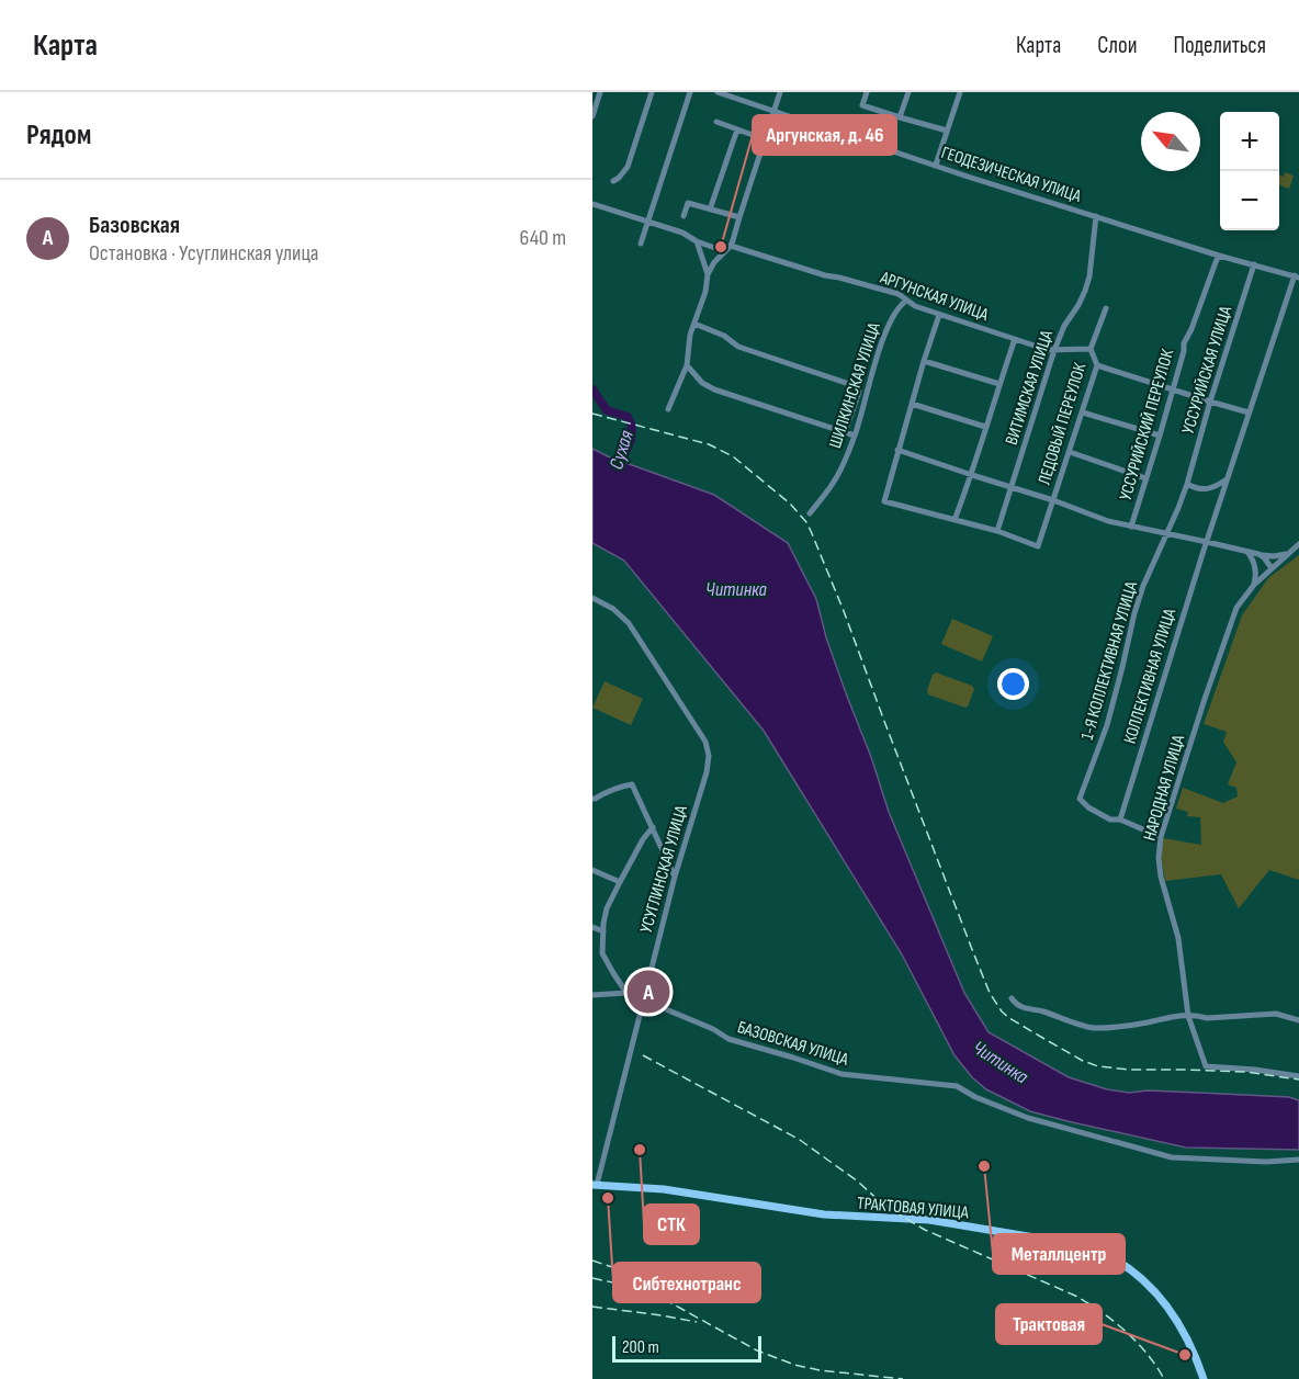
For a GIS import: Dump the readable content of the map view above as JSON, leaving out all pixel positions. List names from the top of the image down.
{
  "streets": {
    "main road": ["ТРАКТОВАЯ УЛИЦА"],
    "street": [
      "ГЕОДЕЗИЧЕСКАЯ УЛИЦА",
      "АРГУНСКАЯ УЛИЦА",
      "УССУРИЙСКАЯ УЛИЦА",
      "ШИЛКИНСКАЯ УЛИЦА",
      "ВИТИМСКАЯ УЛИЦА",
      "ЛЕДОВЫЙ ПЕРЕУЛОК",
      "УССУРИЙСКИЙ ПЕРЕУЛОК",
      "1-Я КОЛЛЕКТИВНАЯ УЛИЦА",
      "КОЛЛЕКТИВНАЯ УЛИЦА",
      "НАРОДНАЯ УЛИЦА",
      "УСУГЛИНСКАЯ УЛИЦА",
      "БАЗОВСКАЯ УЛИЦА"
    ]
  },
  "crossings": [
    ["ГЕОДЕЗИЧЕСКАЯ УЛИЦА", "УССУРИЙСКАЯ УЛИЦА"],
    ["ГЕОДЕЗИЧЕСКАЯ УЛИЦА", "ВИТИМСКАЯ УЛИЦА"],
    ["ГЕОДЕЗИЧЕСКАЯ УЛИЦА", "УССУРИЙСКИЙ ПЕРЕУЛОК"],
    ["ГЕОДЕЗИЧЕСКАЯ УЛИЦА", "КОЛЛЕКТИВНАЯ УЛИЦА"],
    ["АРГУНСКАЯ УЛИЦА", "ШИЛКИНСКАЯ УЛИЦА"],
    ["АРГУНСКАЯ УЛИЦА", "ВИТИМСКАЯ УЛИЦА"],
    ["АРГУНСКАЯ УЛИЦА", "ЛЕДОВЫЙ ПЕРЕУЛОК"],
    ["УССУРИЙСКАЯ УЛИЦА", "1-Я КОЛЛЕКТИВНАЯ УЛИЦА"],
    ["ВИТИМСКАЯ УЛИЦА", "ЛЕДОВЫЙ ПЕРЕУЛОК"],
    ["ВИТИМСКАЯ УЛИЦА", "УССУРИЙСКИЙ ПЕРЕУЛОК"],
    ["ЛЕДОВЫЙ ПЕРЕУЛОК", "УССУРИЙСКИЙ ПЕРЕУЛОК"],
    ["1-Я КОЛЛЕКТИВНАЯ УЛИЦА", "КОЛЛЕКТИВНАЯ УЛИЦА"],
    ["УСУГЛИНСКАЯ УЛИЦА", "БАЗОВСКАЯ УЛИЦА"],
    ["УСУГЛИНСКАЯ УЛИЦА", "ТРАКТОВАЯ УЛИЦА"]
  ],
  "water": ["Сухая", "Читинка"],
  "places": [
    "Аргунская, д. 46",
    "СТК",
    "Металлцентр",
    "Сибтехнотранс",
    "Трактовая"
  ],
  "scale_bar": "200 m",
  "north": "top left",
  "page": {
    "header": "Карта",
    "nav": ["Карта", "Слои", "Поделиться"],
    "heading": "Рядом",
    "map_buttons": ["+", "−"],
    "list": [
      {
        "mark": "A",
        "name": "Базовская",
        "note": "Остановка · Усуглинская улица",
        "value": "640 m"
      }
    ],
    "pins": "A",
    "scale": "200 m"
  }
}
